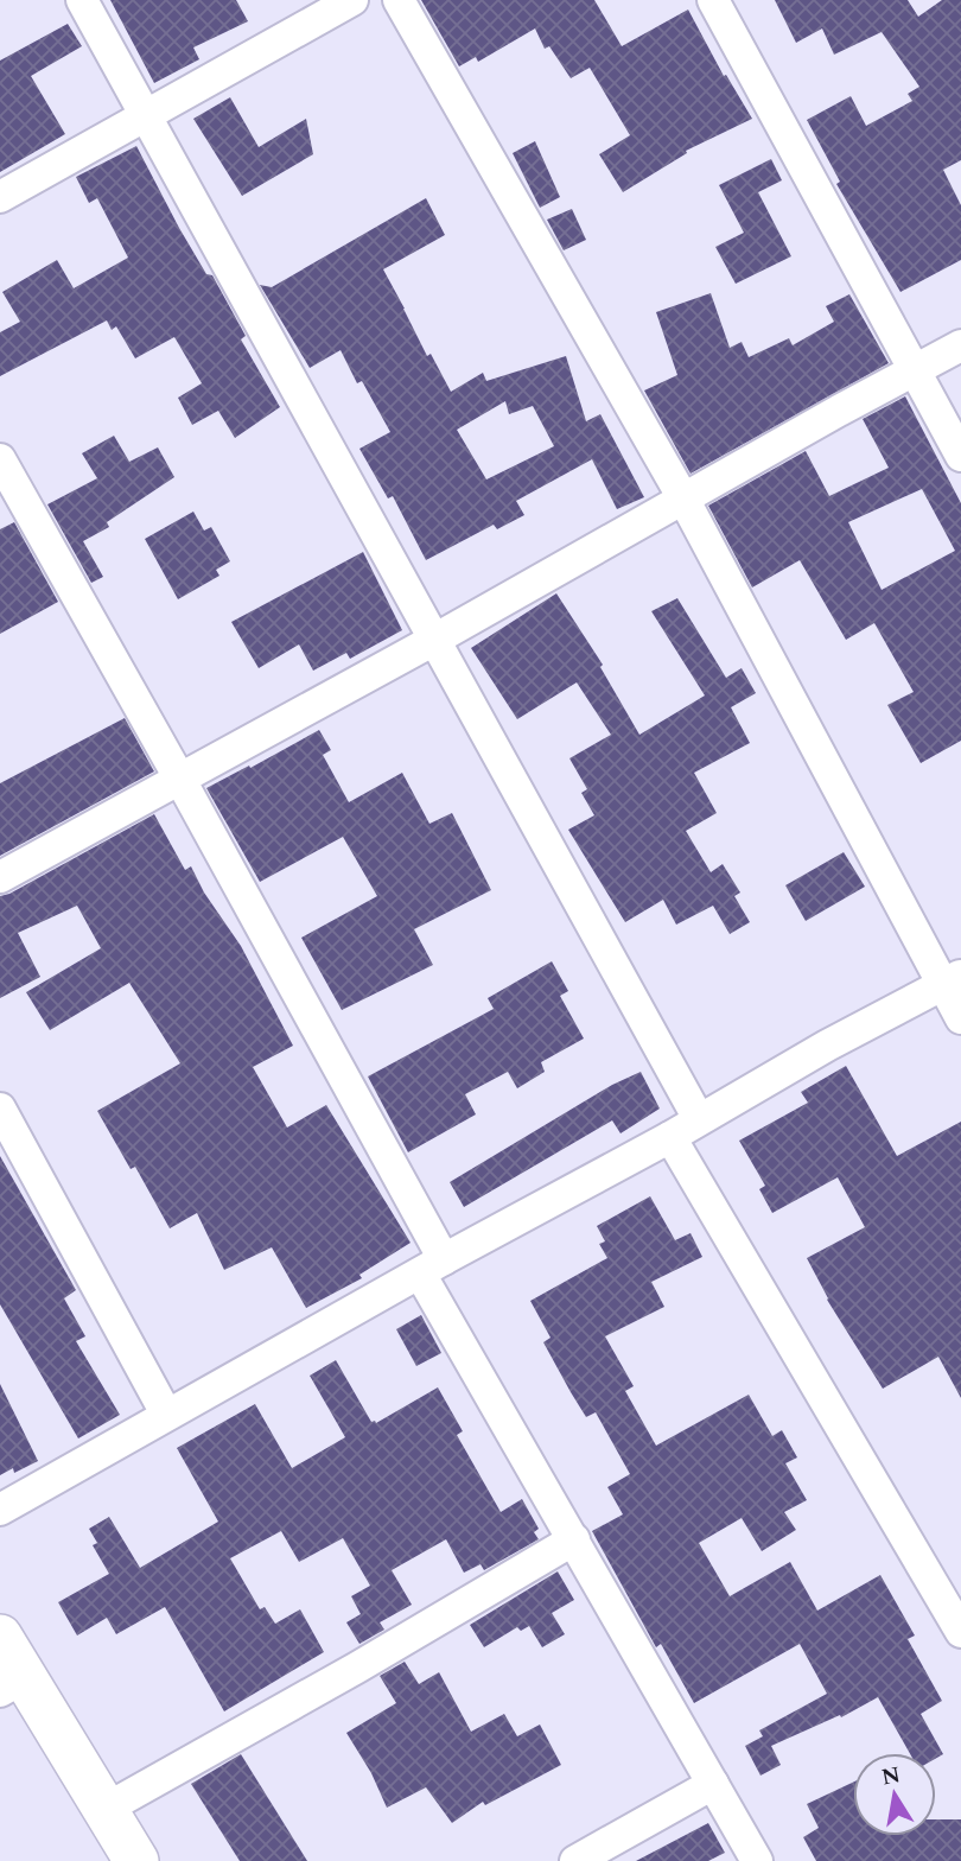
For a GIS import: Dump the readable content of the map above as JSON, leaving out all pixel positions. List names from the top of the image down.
{
  "north": "top"
}
